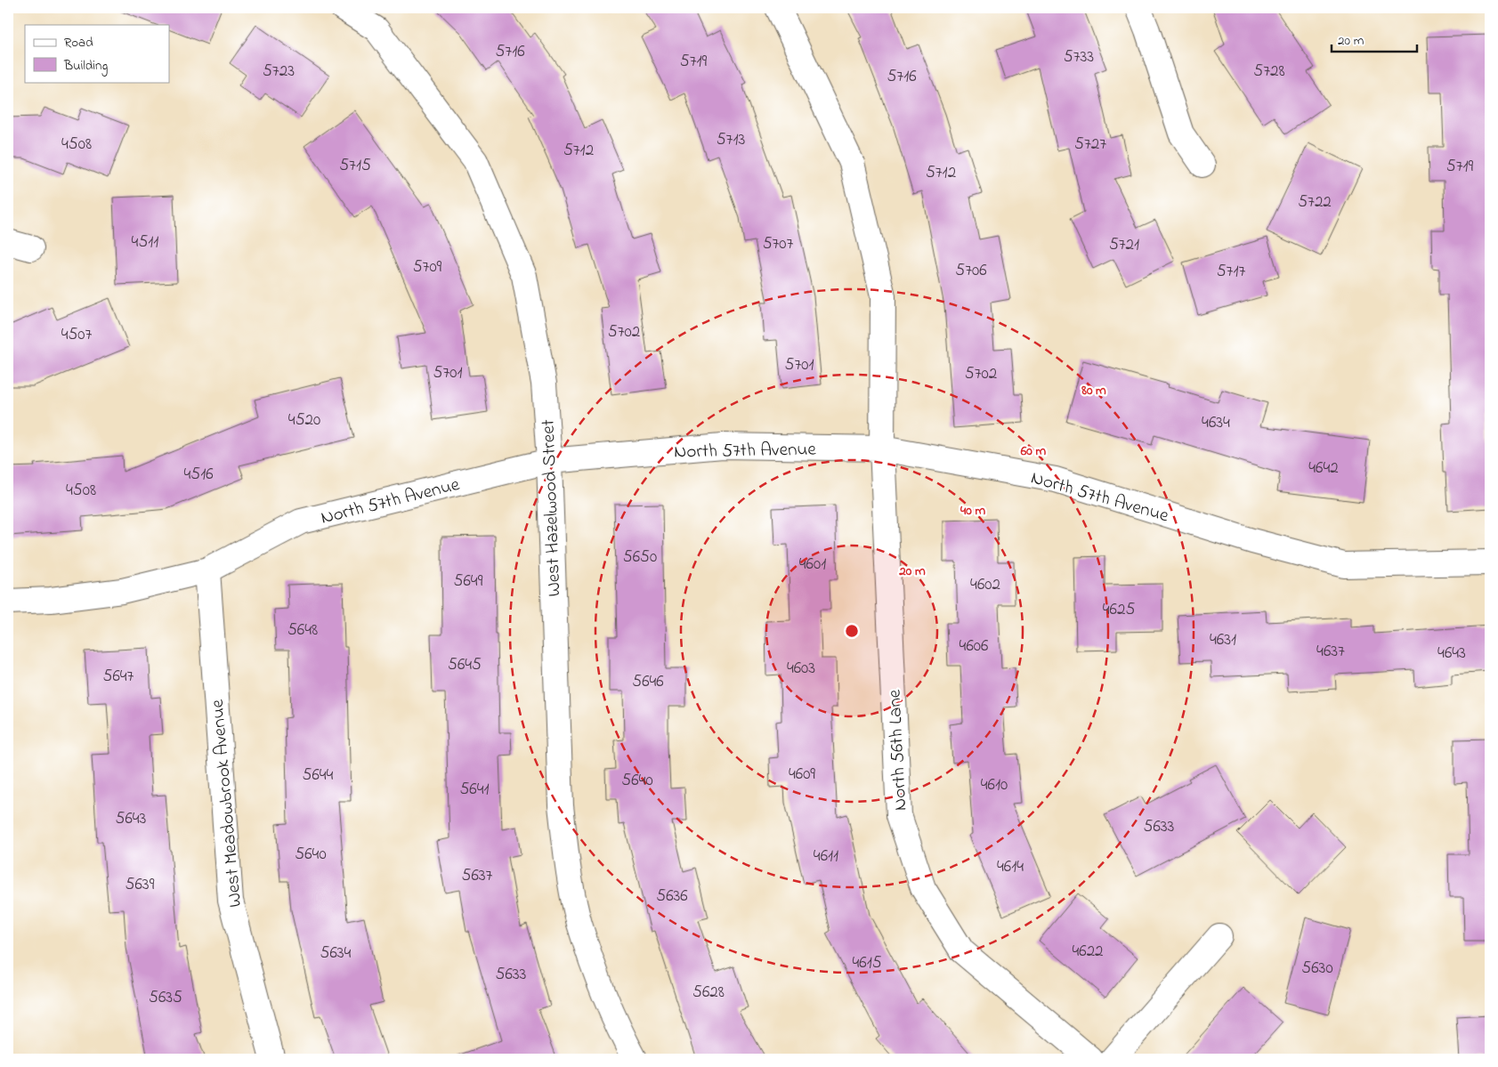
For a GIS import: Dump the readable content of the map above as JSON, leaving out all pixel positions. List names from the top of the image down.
{
  "streets": {
    "street": [
      "North 57th Avenue",
      "West Hazelwood Street",
      "North 56th Lane",
      "West Meadowbrook Avenue"
    ]
  },
  "crossings": [
    ["North 57th Avenue", "West Hazelwood Street"],
    ["North 57th Avenue", "North 56th Lane"],
    ["North 57th Avenue", "West Meadowbrook Avenue"]
  ],
  "house_numbers": [
    "5716",
    "5733",
    "5719",
    "5723",
    "5728",
    "5716",
    "5713",
    "4508",
    "5727",
    "5712",
    "5715",
    "5719",
    "5712",
    "5722",
    "4511",
    "5707",
    "5721",
    "5709",
    "5706",
    "5717",
    "5702",
    "4507",
    "5701",
    "5701",
    "5702",
    "4520",
    "4634",
    "4642",
    "4516",
    "4508",
    "5650",
    "4601",
    "5649",
    "4602",
    "4625",
    "5648",
    "4631",
    "4606",
    "4637",
    "4643",
    "5645",
    "4603",
    "5647",
    "5646",
    "4609",
    "5644",
    "5640",
    "4610",
    "5641",
    "5643",
    "5633",
    "5640",
    "4611",
    "4614",
    "5637",
    "5639",
    "5636",
    "4622",
    "5634",
    "4615",
    "5630",
    "5633",
    "5628",
    "5635"
  ],
  "legend": ["Road", "Building"],
  "scale_bar": "20 m",
  "rings": [
    "80 m",
    "60 m",
    "40 m",
    "20 m"
  ]
}
